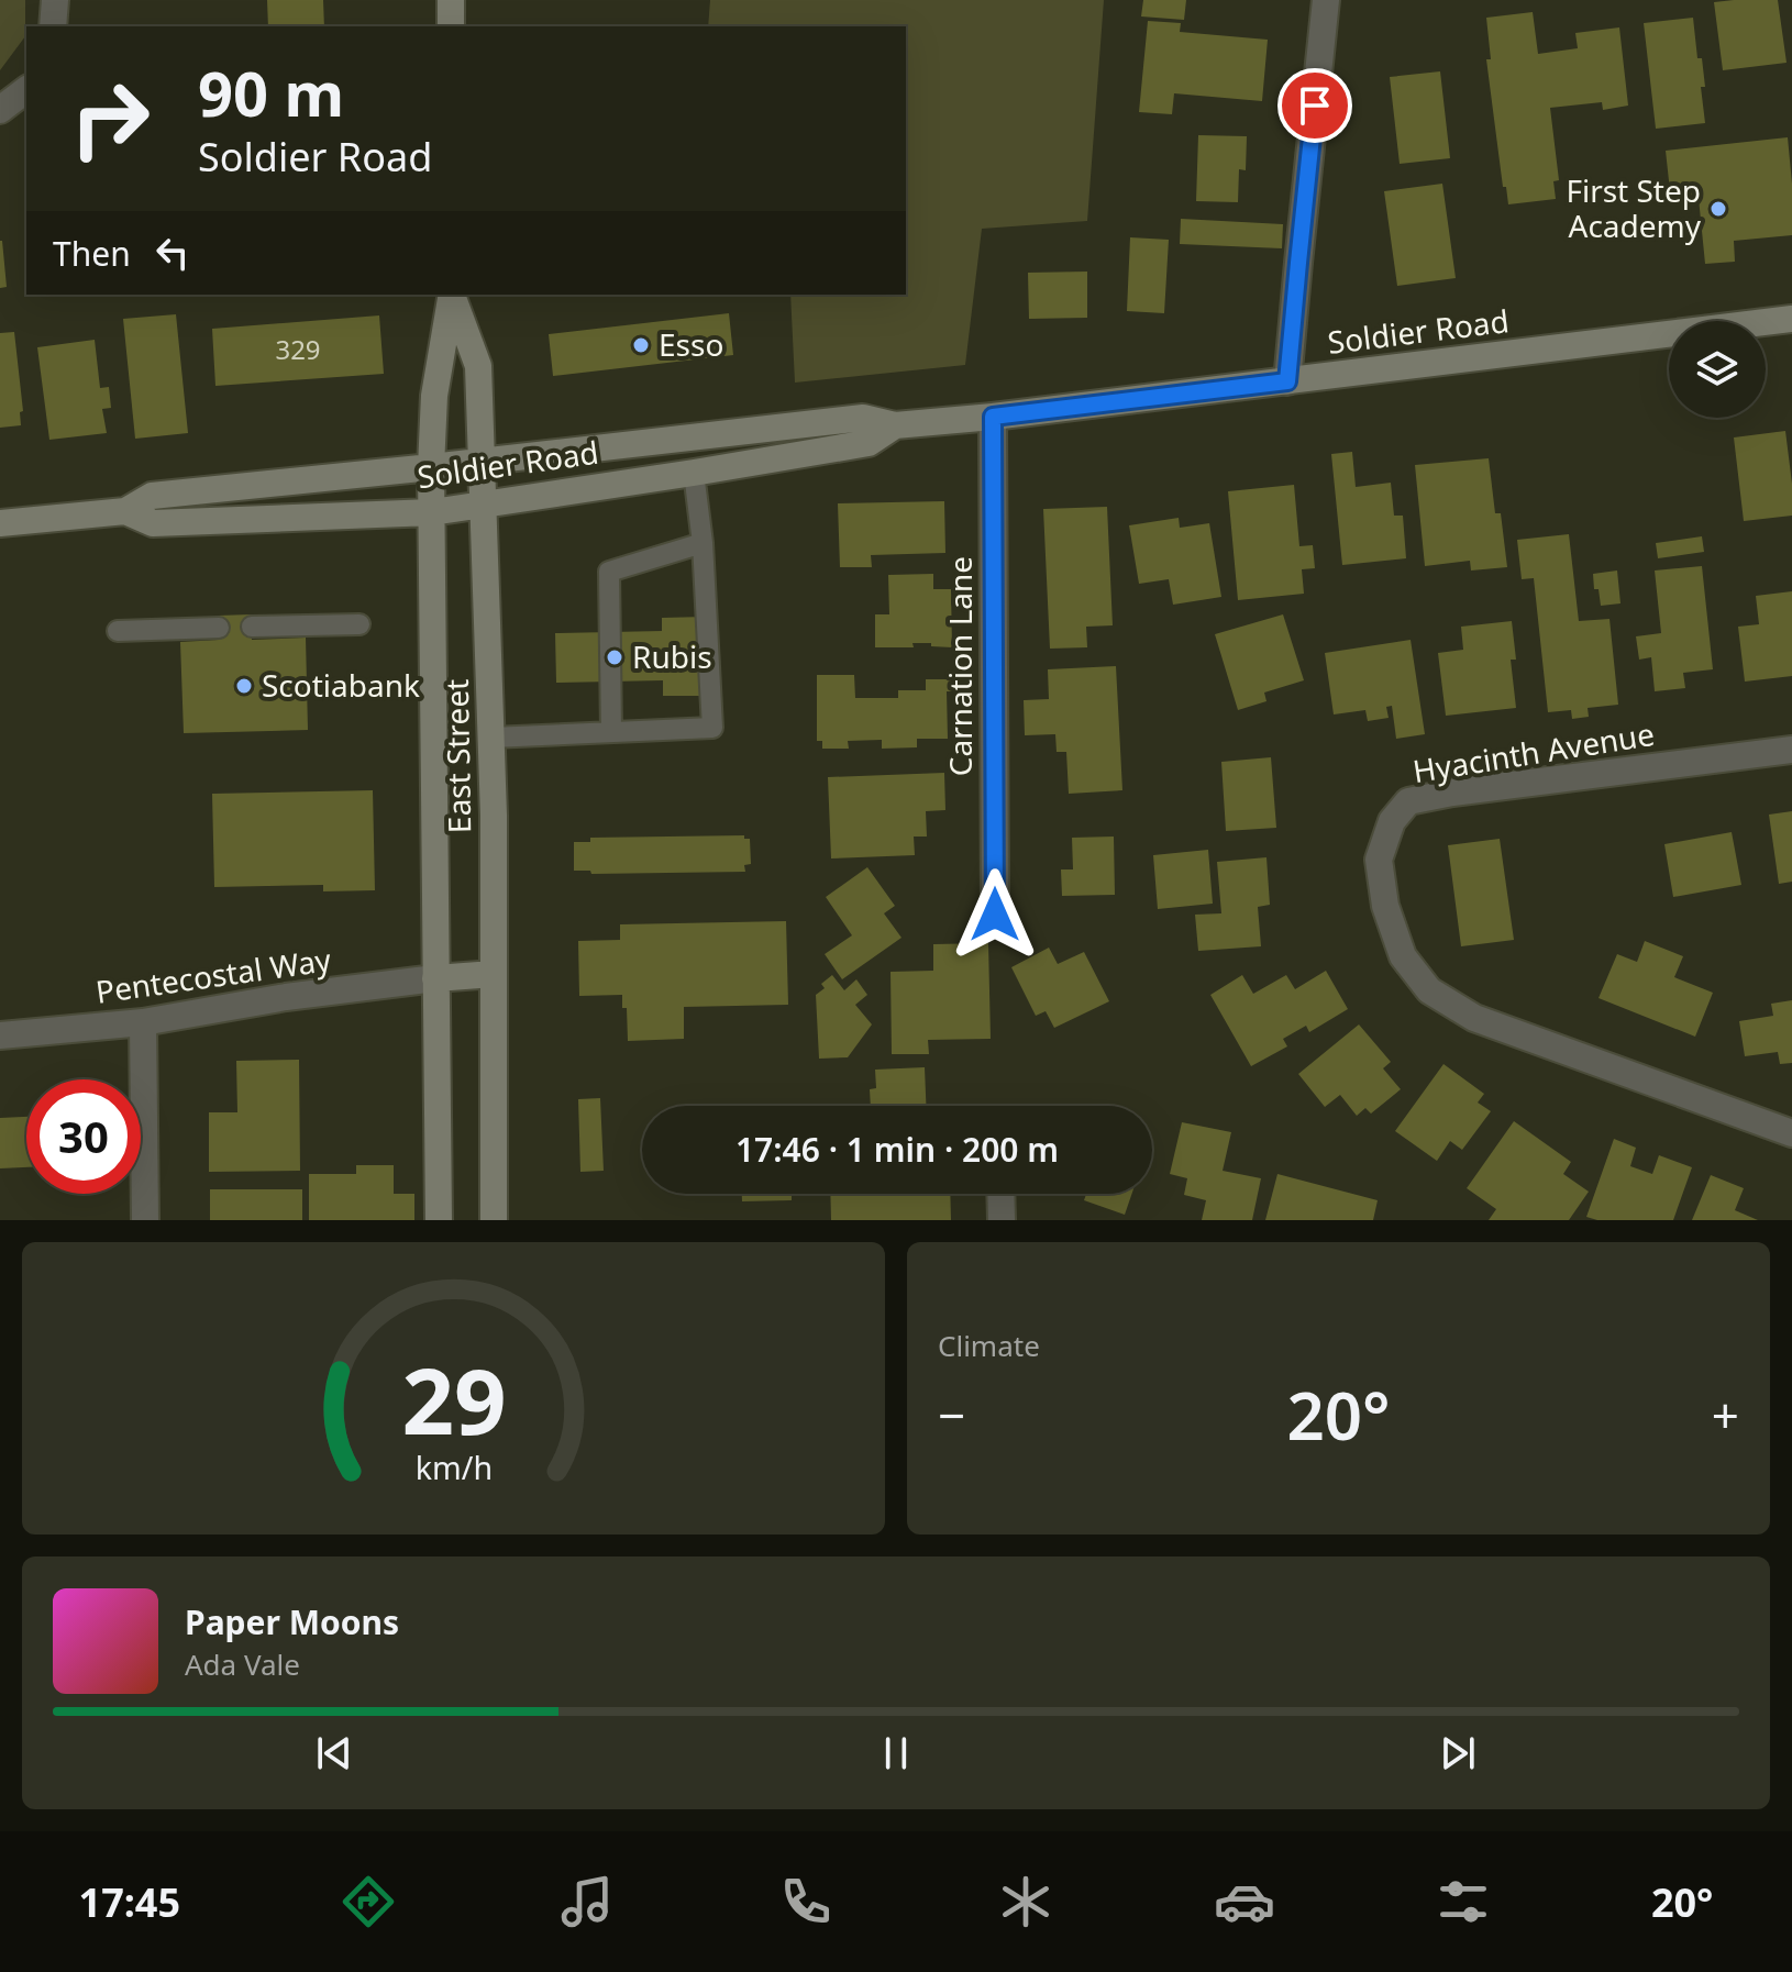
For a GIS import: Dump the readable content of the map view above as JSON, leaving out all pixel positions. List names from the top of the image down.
{
  "streets": {
    "main road": ["Soldier Road", "East Street"],
    "street": ["Carnation Lane", "Hyacinth Avenue", "Pentecostal Way"]
  },
  "crossings": [
    ["Soldier Road", "Carnation Lane"],
    ["Soldier Road", "East Street"],
    ["East Street", "Pentecostal Way"]
  ],
  "places": [
    "First Step Academy",
    "Esso",
    "Rubis",
    "Scotiabank"
  ],
  "house_numbers": ["329"],
  "page": {
    "turn": ["90 m", "Soldier Road"],
    "then": "Then",
    "limit": "30",
    "trip": "17:46 · 1 min · 200 m",
    "tile": "Climate",
    "heat": ["−", "20°", "+"],
    "song": ["Paper Moons", "Ada Vale"],
    "tabs": ["17:45", "20°"],
    "gauge": ["29", "km/h"]
  }
}
